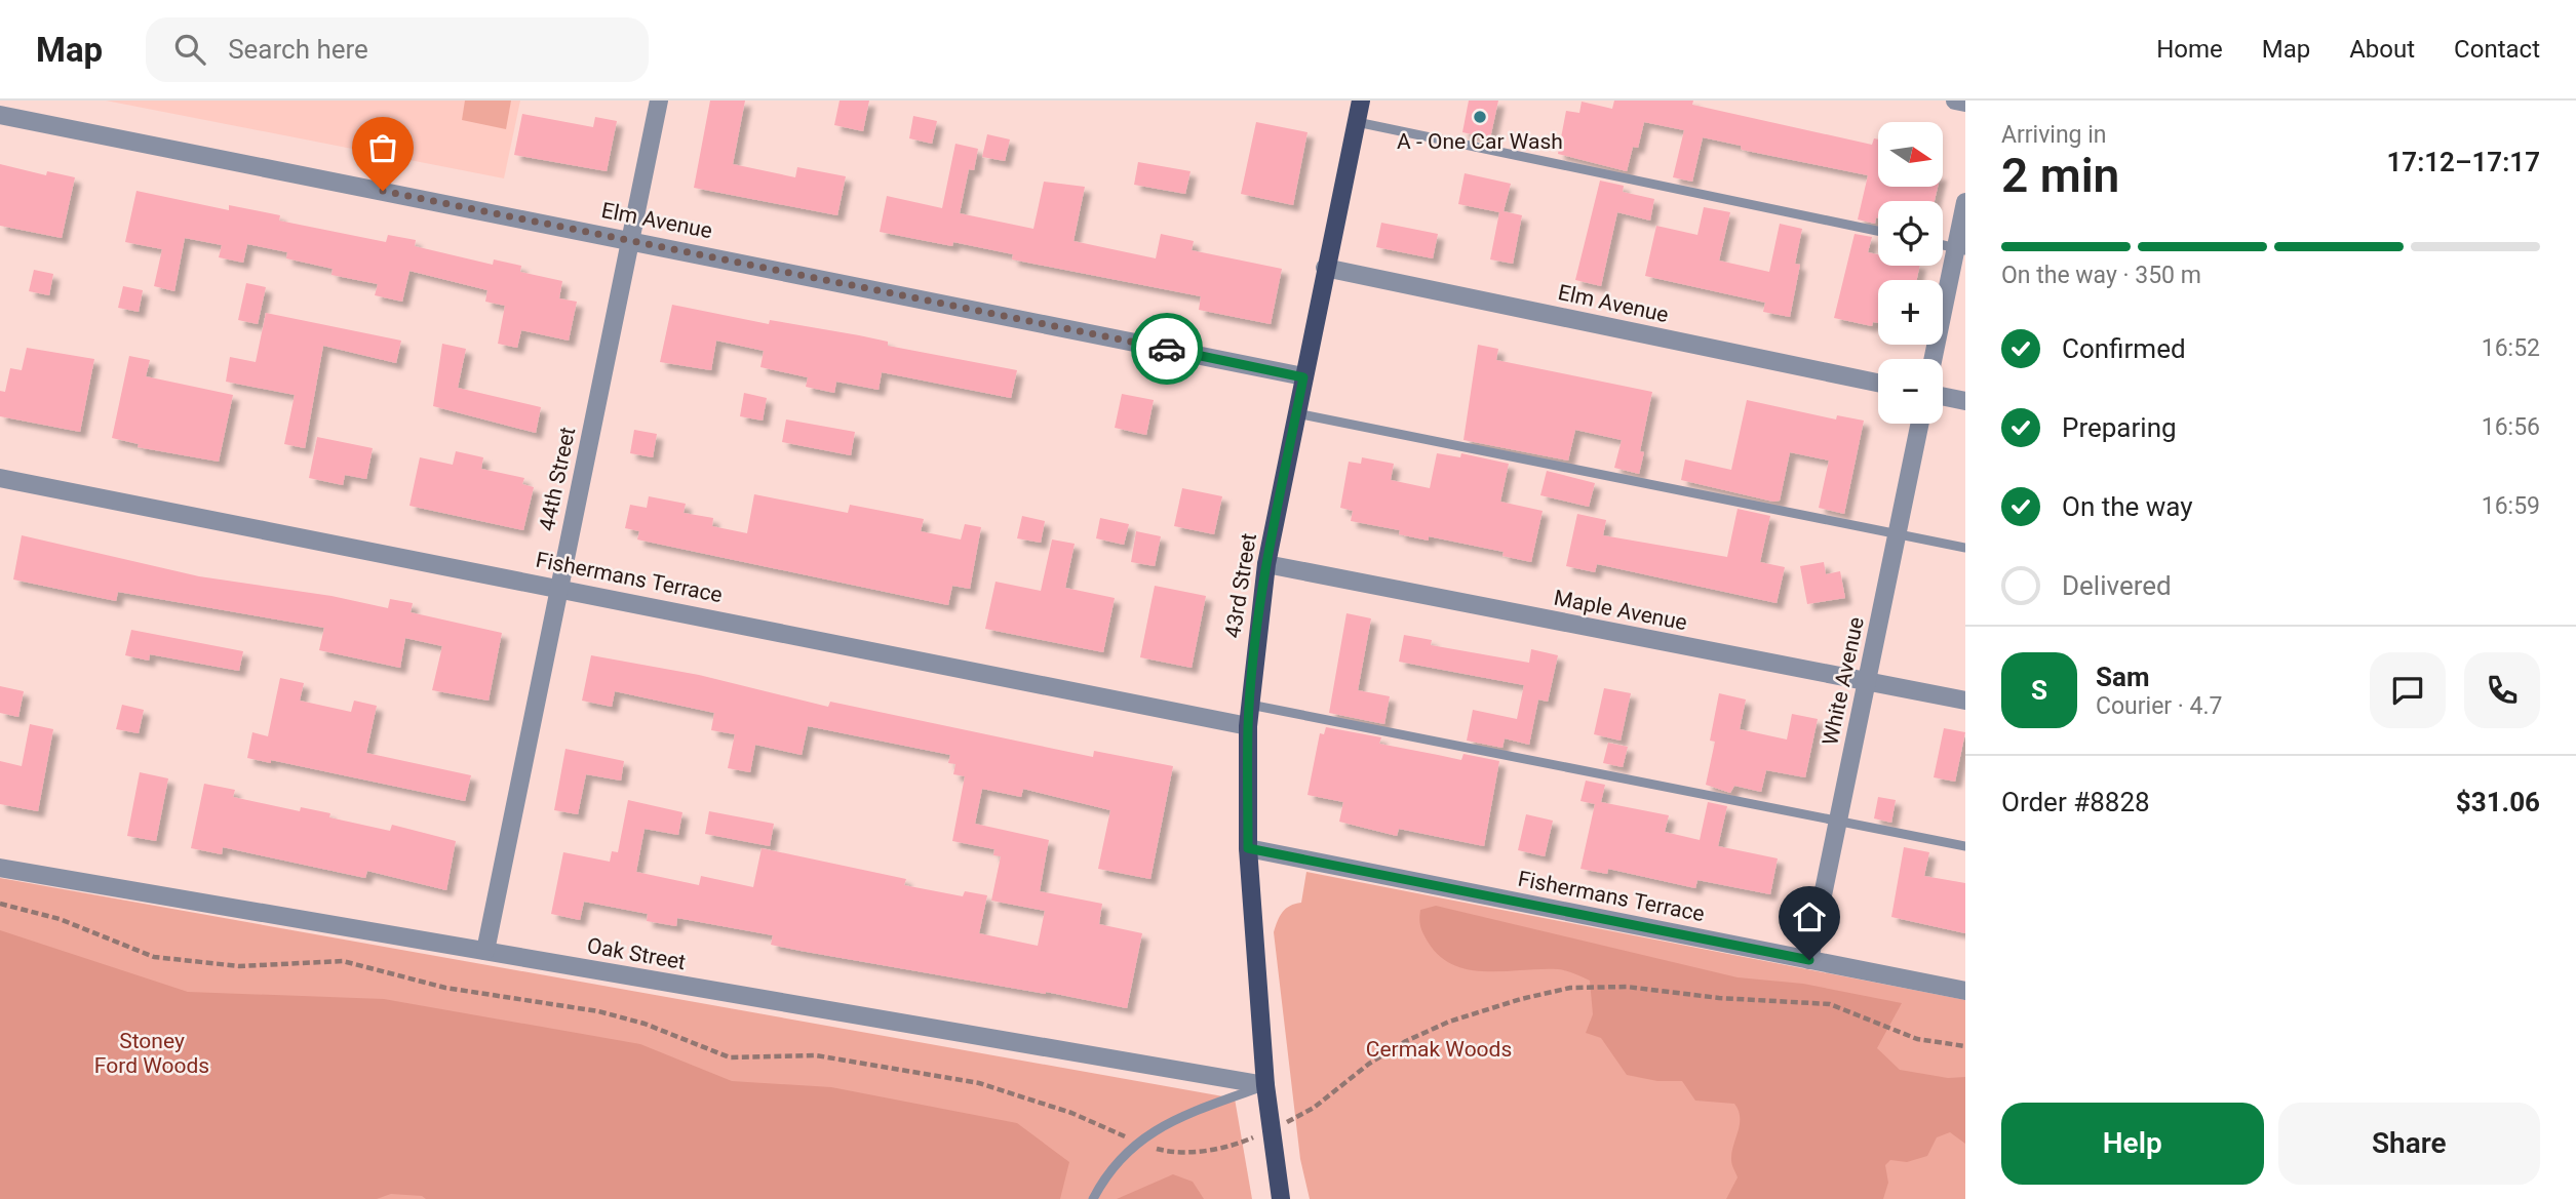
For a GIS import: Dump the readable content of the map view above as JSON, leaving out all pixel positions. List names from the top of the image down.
{
  "streets": {
    "main road": ["43rd Street"],
    "street": [
      "Elm Avenue",
      "44th Street",
      "Fishermans Terrace",
      "Maple Avenue",
      "White Avenue",
      "Oak Street"
    ]
  },
  "crossings": [
    ["Elm Avenue", "44th Street"],
    ["Elm Avenue", "43rd Street"],
    ["44th Street", "Fishermans Terrace"],
    ["44th Street", "Oak Street"],
    ["Fishermans Terrace", "43rd Street"],
    ["Fishermans Terrace", "White Avenue"],
    ["43rd Street", "Maple Avenue"],
    ["43rd Street", "Oak Street"],
    ["Maple Avenue", "White Avenue"]
  ],
  "parks": ["Stoney Ford Woods", "Cermak Woods"],
  "places": ["A - One Car Wash"],
  "north": "right",
  "page": {
    "header": "Map",
    "search": "Search here",
    "nav": [
      "Home",
      "Map",
      "About",
      "Contact"
    ],
    "heading": ["2 min", "Arriving in", "17:12–17:17"],
    "panel": [
      "Sam",
      "Courier · 4.7",
      "Order #8828",
      "$31.06"
    ],
    "map_buttons": ["+", "−"],
    "bar": "On the way · 350 m",
    "list": [
      ["Confirmed", "16:52"],
      ["Preparing", "16:56"],
      ["On the way", "16:59"],
      "Delivered"
    ],
    "round": "S",
    "buttons": ["Help", "Share"]
  }
}
